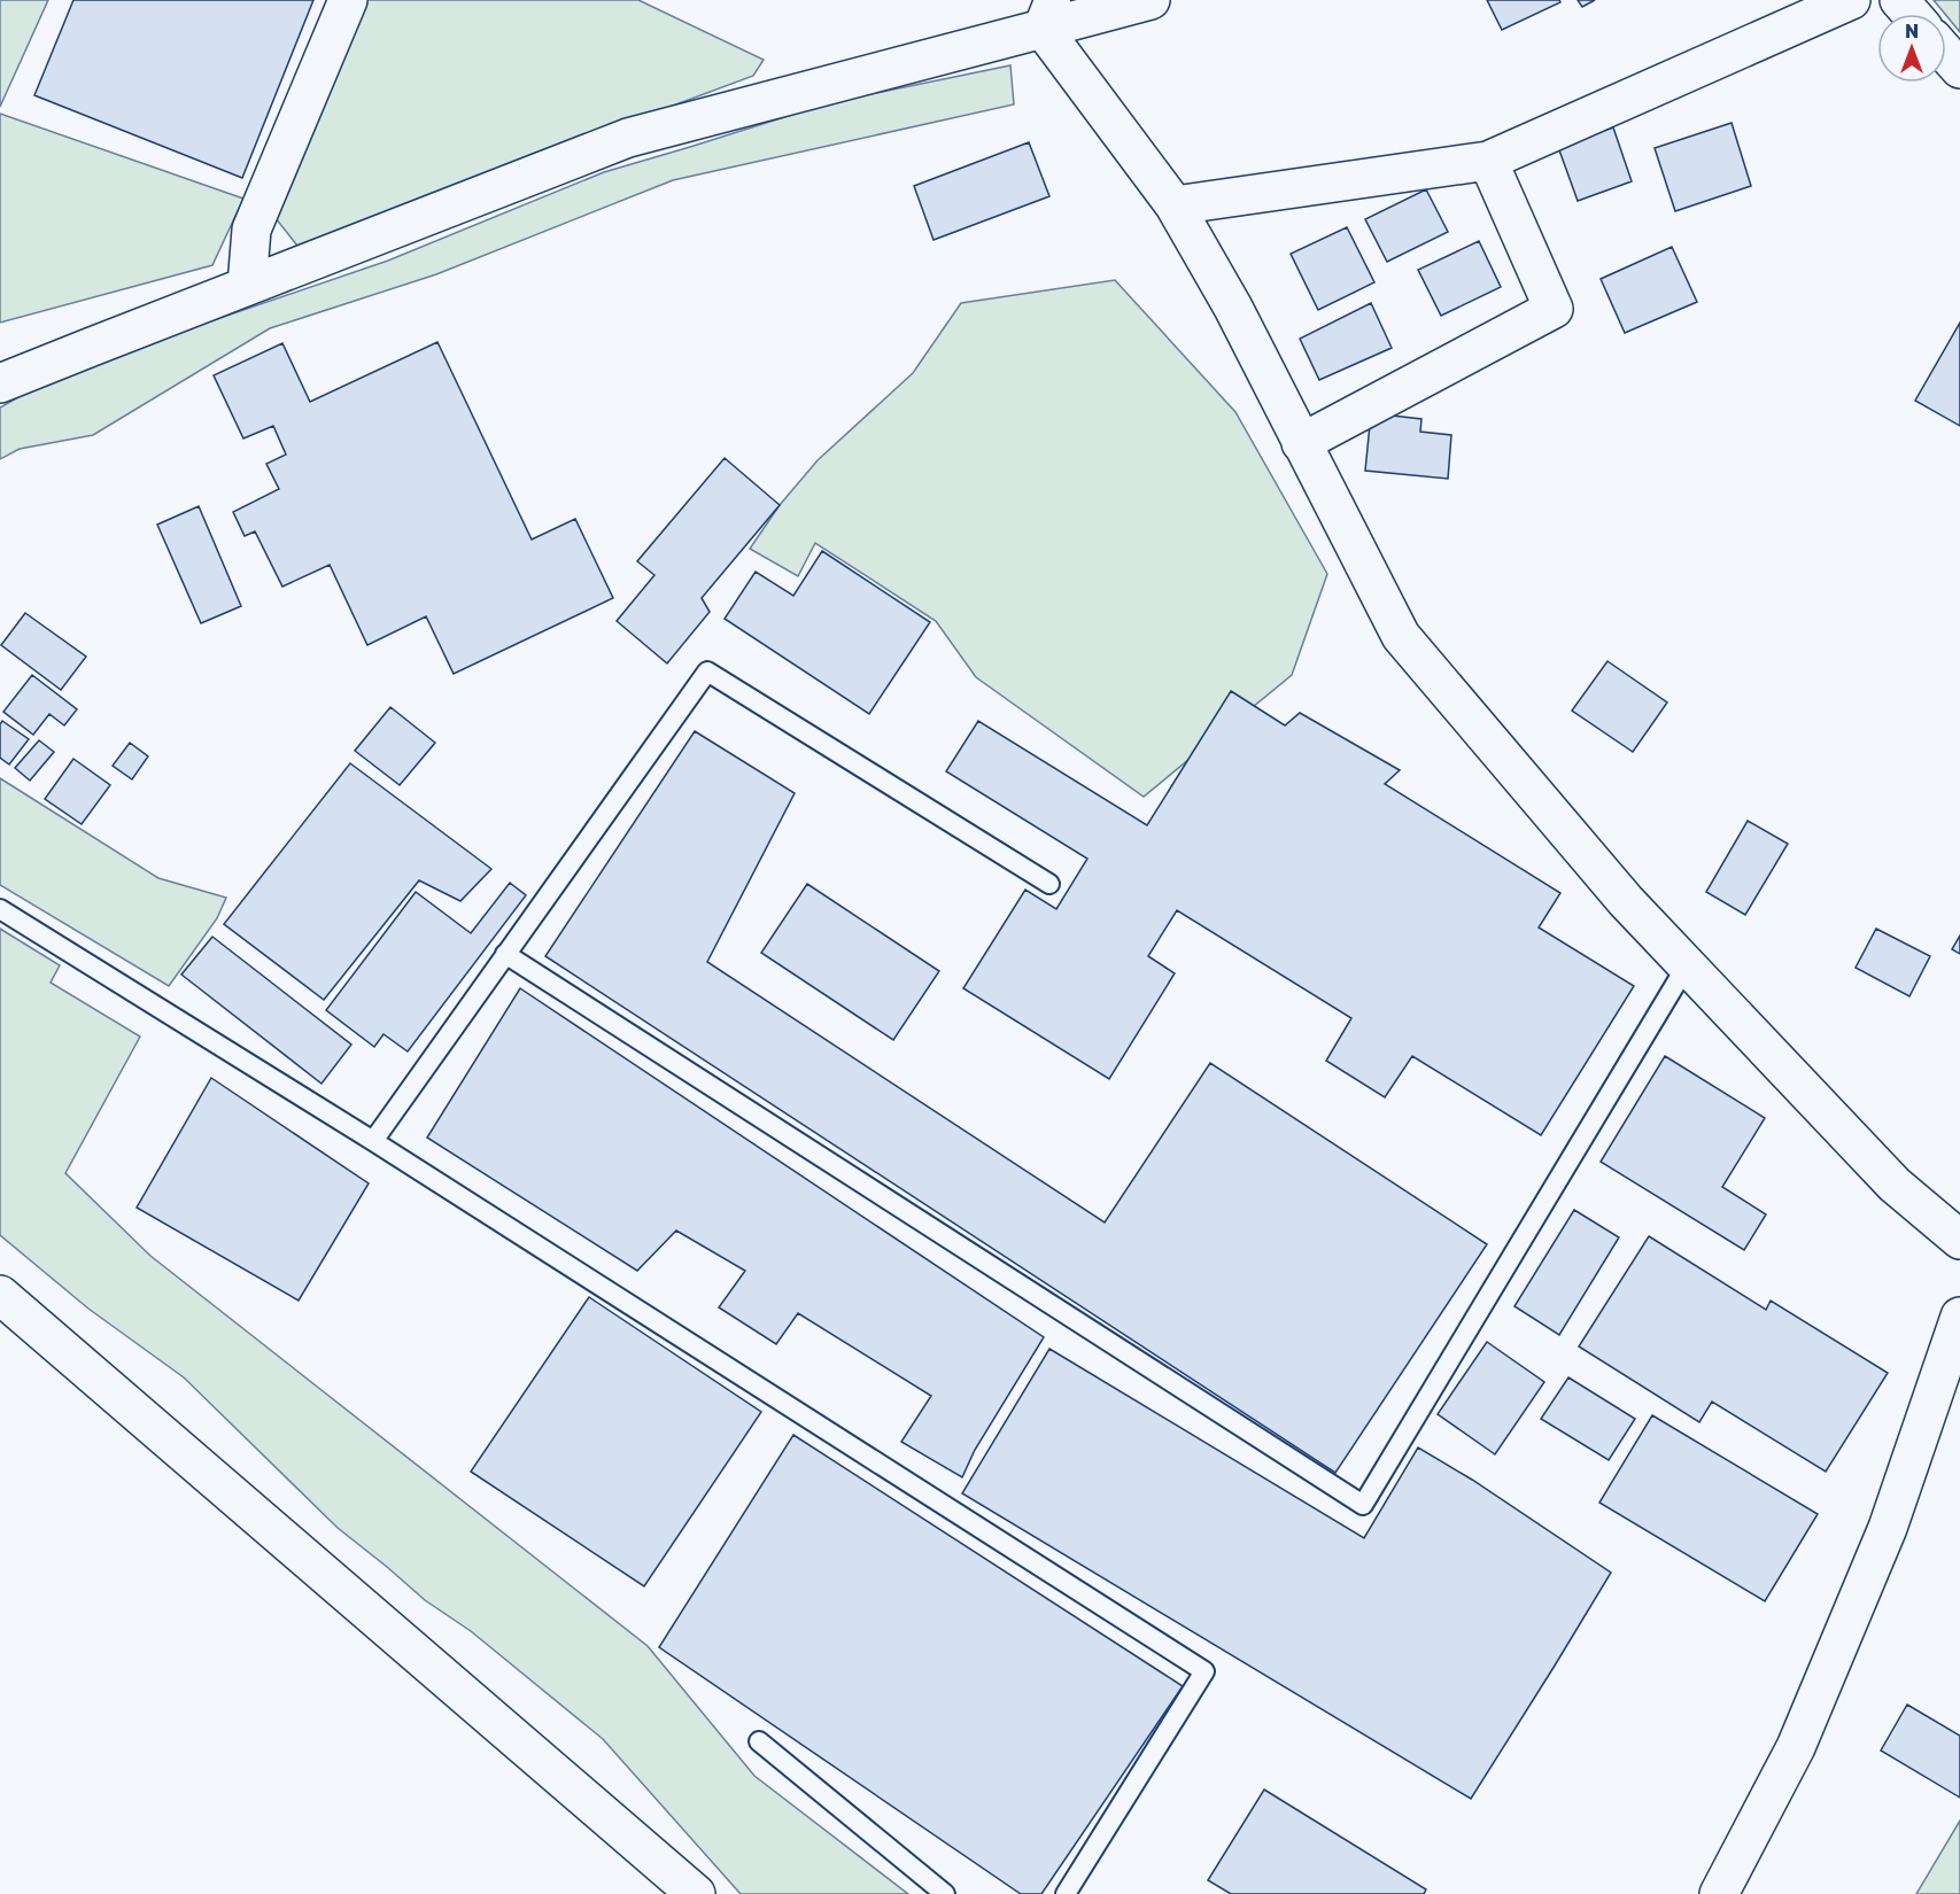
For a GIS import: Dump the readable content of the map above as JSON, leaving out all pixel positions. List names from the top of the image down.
{
  "north": "top"
}
